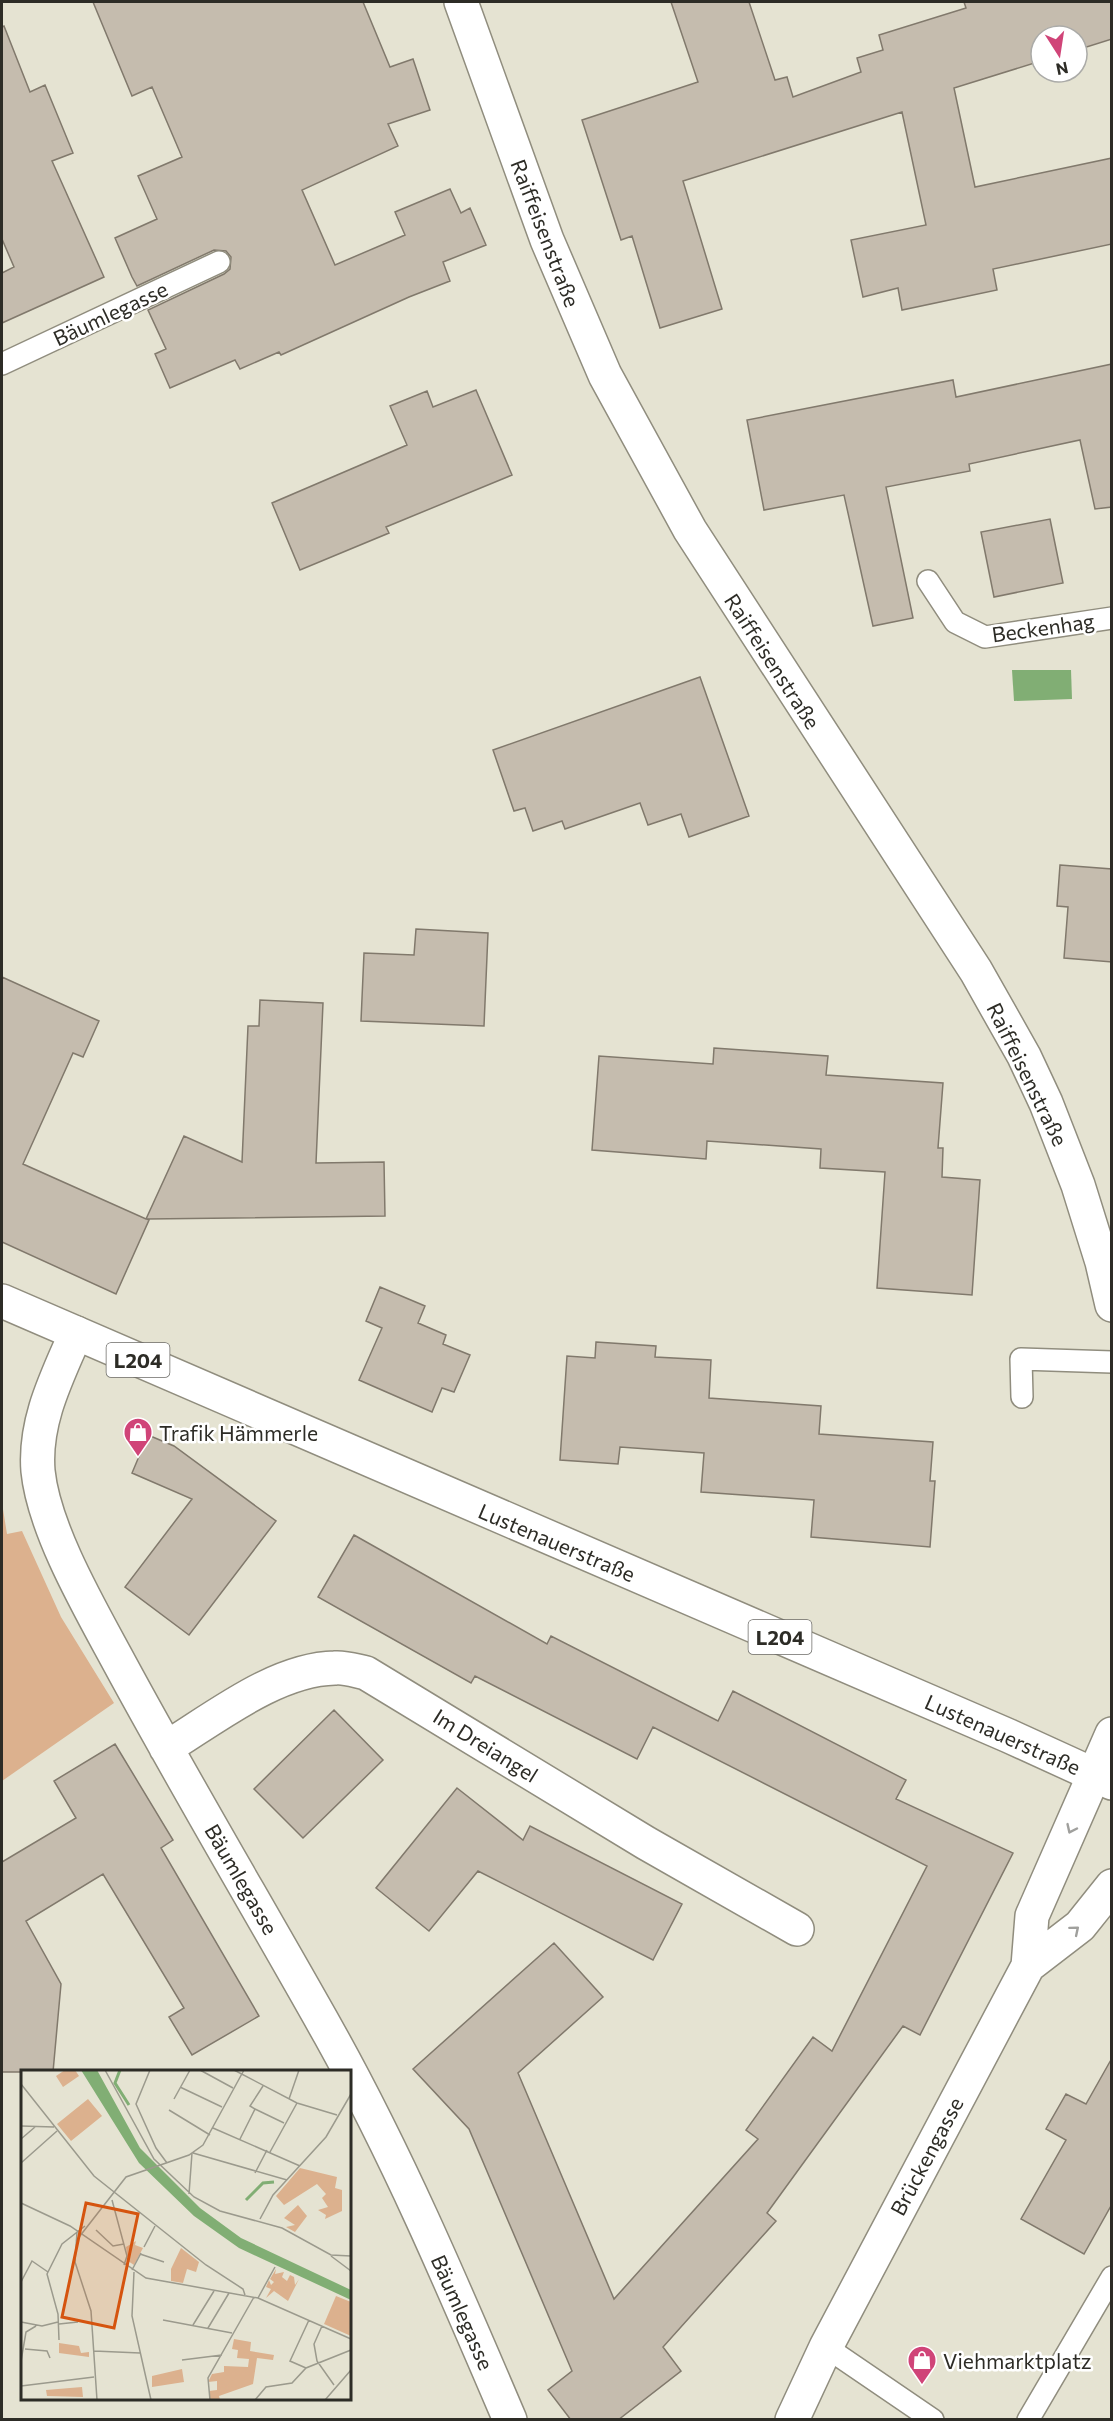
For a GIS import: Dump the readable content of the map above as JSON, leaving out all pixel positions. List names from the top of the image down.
{
  "streets": {
    "street": [
      "Raiffeisenstraße",
      "Bäumlegasse",
      "L204",
      "Lustenauerstraße",
      "Im Dreiangel",
      "Brückengasse"
    ],
    "lane": ["Beckenhag"]
  },
  "crossings": [
    ["Bäumlegasse", "Lustenauerstraße"],
    ["Bäumlegasse", "Im Dreiangel"],
    ["Lustenauerstraße", "Brückengasse"]
  ],
  "places": {
    "shop": ["Trafik Hämmerle", "Viehmarktplatz"]
  },
  "north": "bottom"
}
